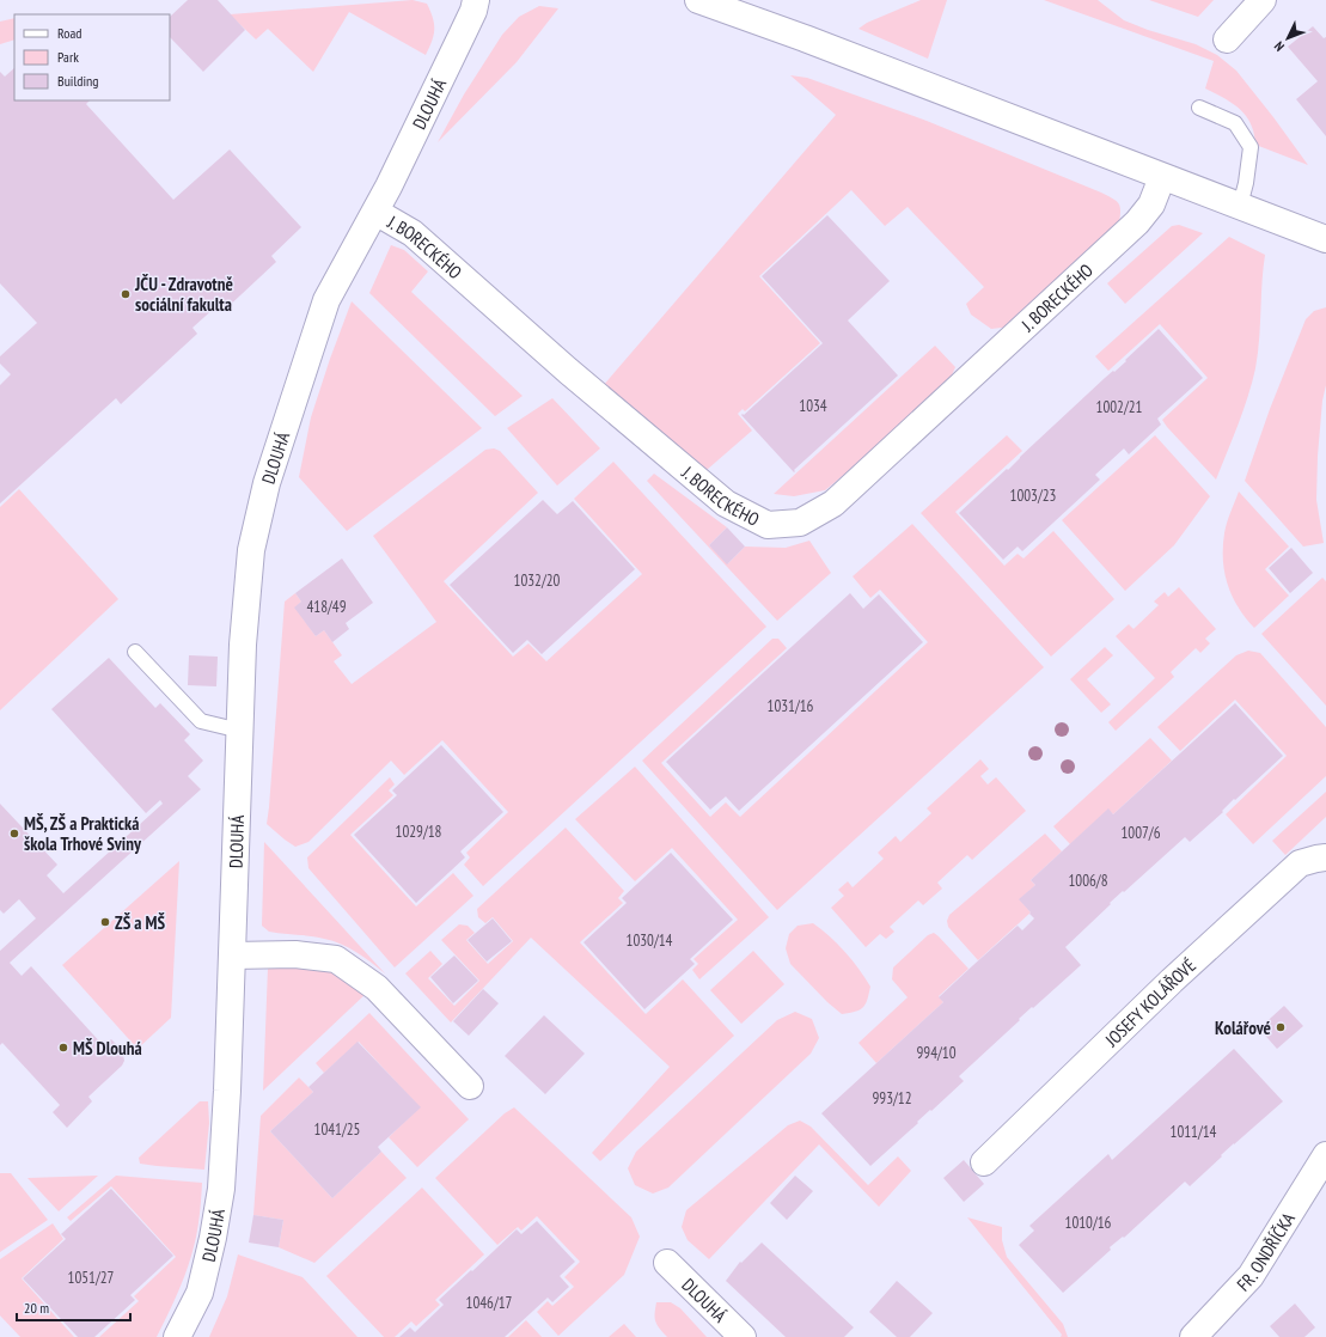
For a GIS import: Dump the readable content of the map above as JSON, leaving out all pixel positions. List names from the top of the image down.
{
  "streets": {
    "street": [
      "DLOUHÁ",
      "J. BORECKÉHO",
      "JOSEFY KOLÁŘOVÉ",
      "FR. ONDŘÍČKA"
    ]
  },
  "crossings": [
    ["DLOUHÁ", "J. BORECKÉHO"]
  ],
  "places": [
    "JČU - Zdravotně sociální fakulta",
    "MŠ, ZŠ a Praktická škola Trhové Sviny",
    "ZŠ a MŠ",
    "Kolářové",
    "MŠ Dlouhá"
  ],
  "house_numbers": [
    "1034",
    "1002/21",
    "1003/23",
    "1032/20",
    "418/49",
    "1031/16",
    "1029/18",
    "1007/6",
    "1006/8",
    "1030/14",
    "994/10",
    "993/12",
    "1041/25",
    "1011/14",
    "1010/16",
    "1051/27",
    "1046/17"
  ],
  "legend": ["Road", "Park", "Building"],
  "scale_bar": "20 m",
  "north": "bottom left"
}
